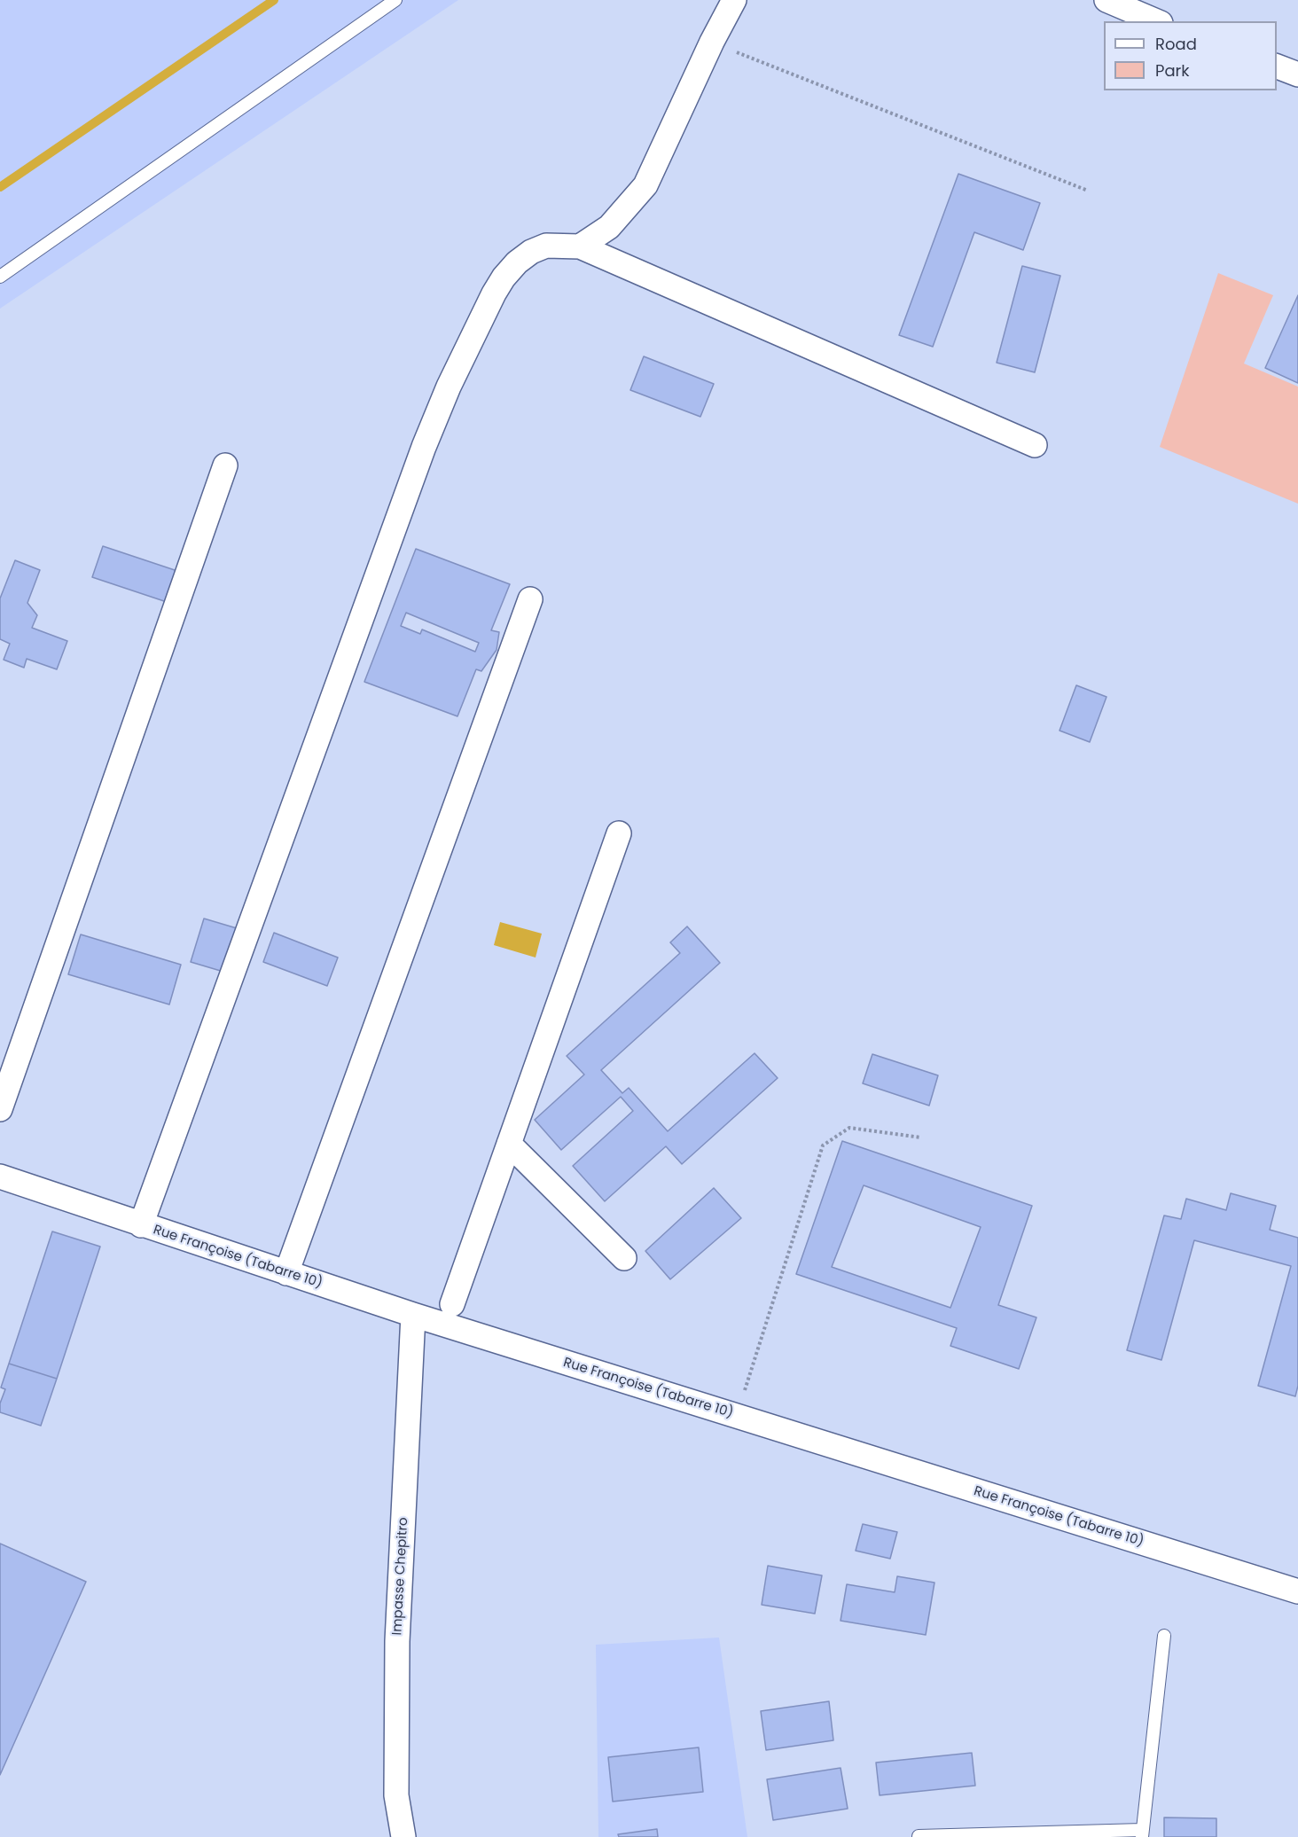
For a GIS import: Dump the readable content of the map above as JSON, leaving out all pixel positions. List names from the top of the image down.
{
  "streets": {
    "street": ["Rue Françoise (Tabarre 10)", "Impasse Chepitro"]
  },
  "crossings": [
    ["Rue Françoise (Tabarre 10)", "Impasse Chepitro"]
  ],
  "legend": ["Road", "Park"]
}
